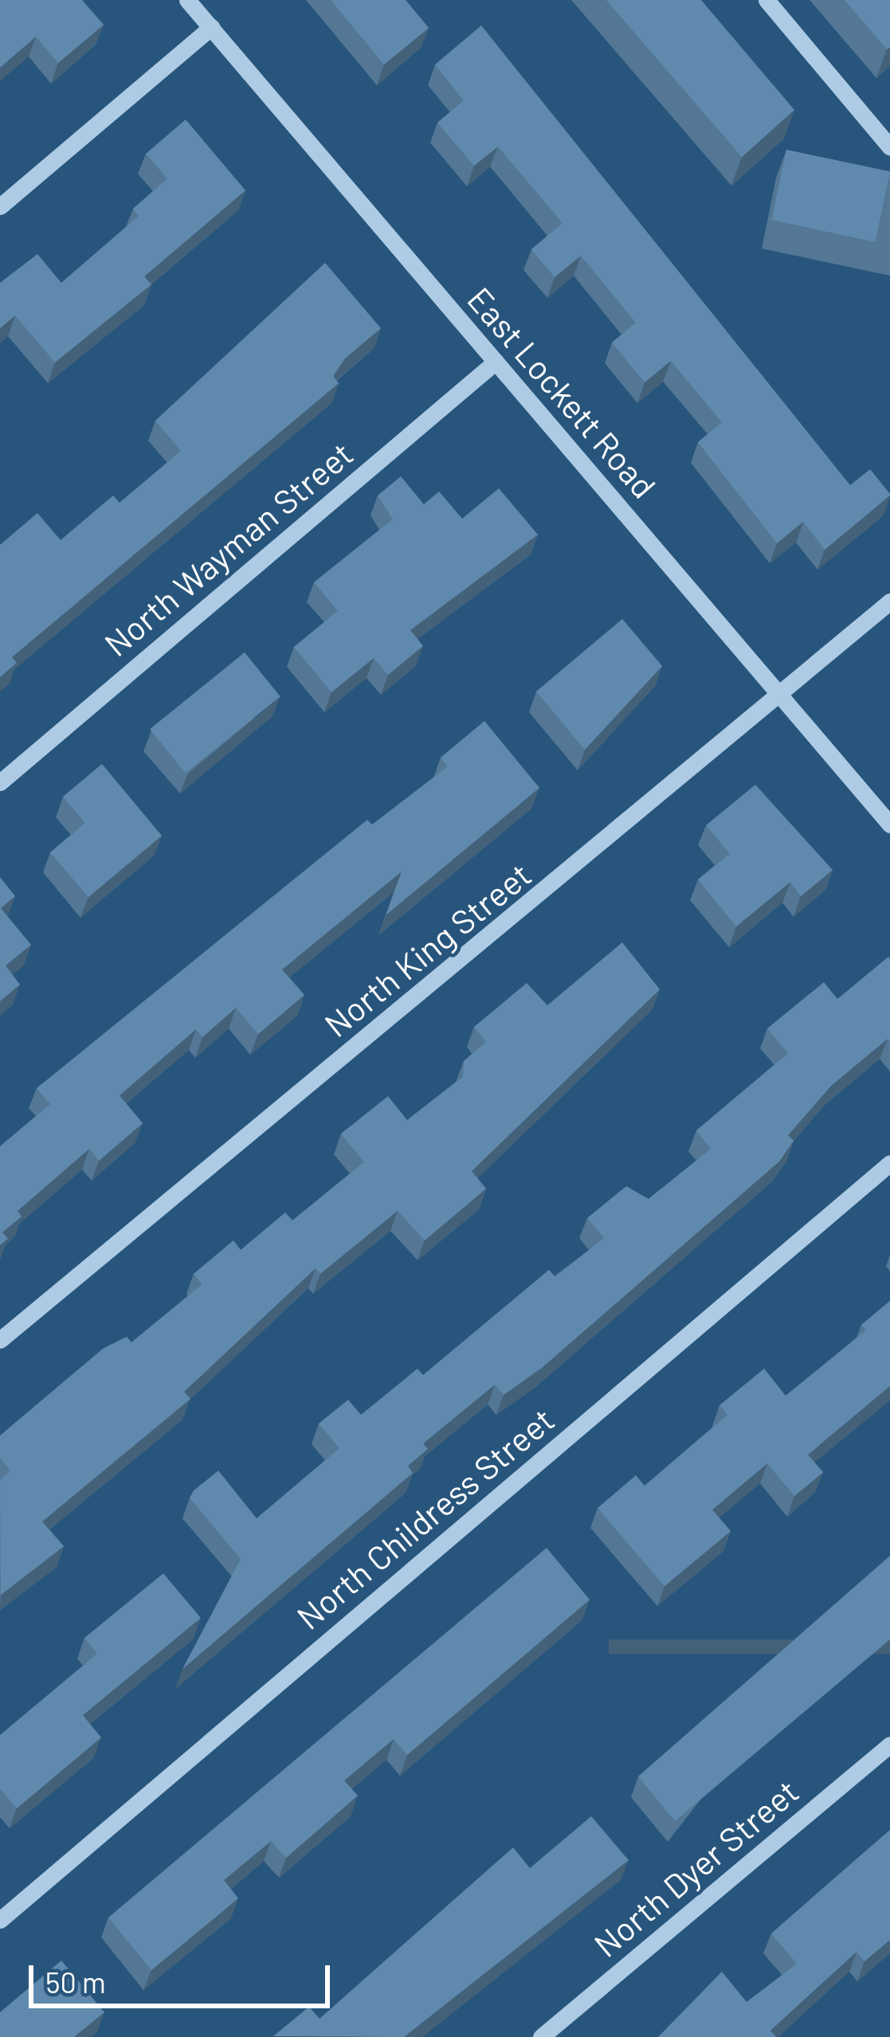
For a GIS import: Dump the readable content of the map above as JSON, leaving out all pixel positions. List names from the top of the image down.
{
  "streets": {
    "street": [
      "East Lockett Road",
      "North Wayman Street",
      "North King Street",
      "North Childress Street",
      "North Dyer Street"
    ]
  },
  "crossings": [
    ["East Lockett Road", "North Wayman Street"],
    ["East Lockett Road", "North King Street"]
  ],
  "scale_bar": "50 m"
}
